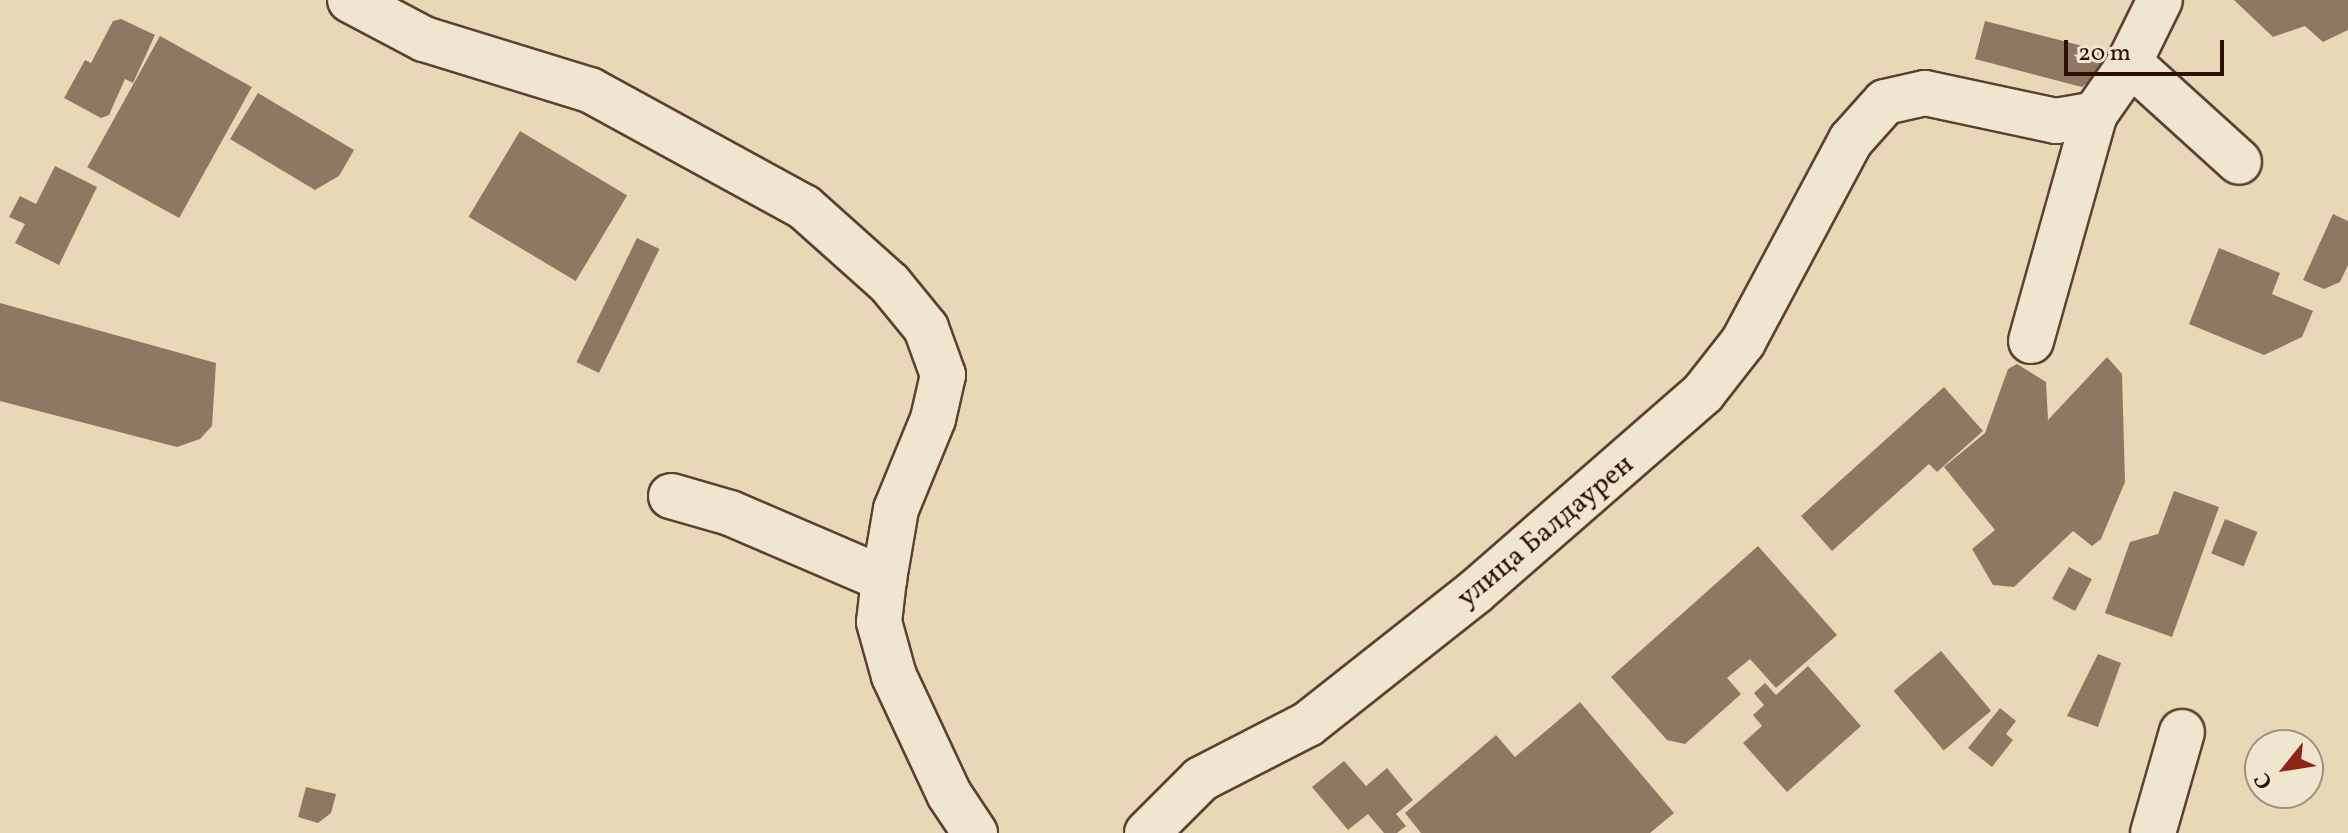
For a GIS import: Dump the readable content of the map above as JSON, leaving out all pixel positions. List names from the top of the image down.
{
  "streets": {
    "street": ["улица Балдаурен"]
  },
  "scale_bar": "20 m",
  "north": "bottom left"
}
